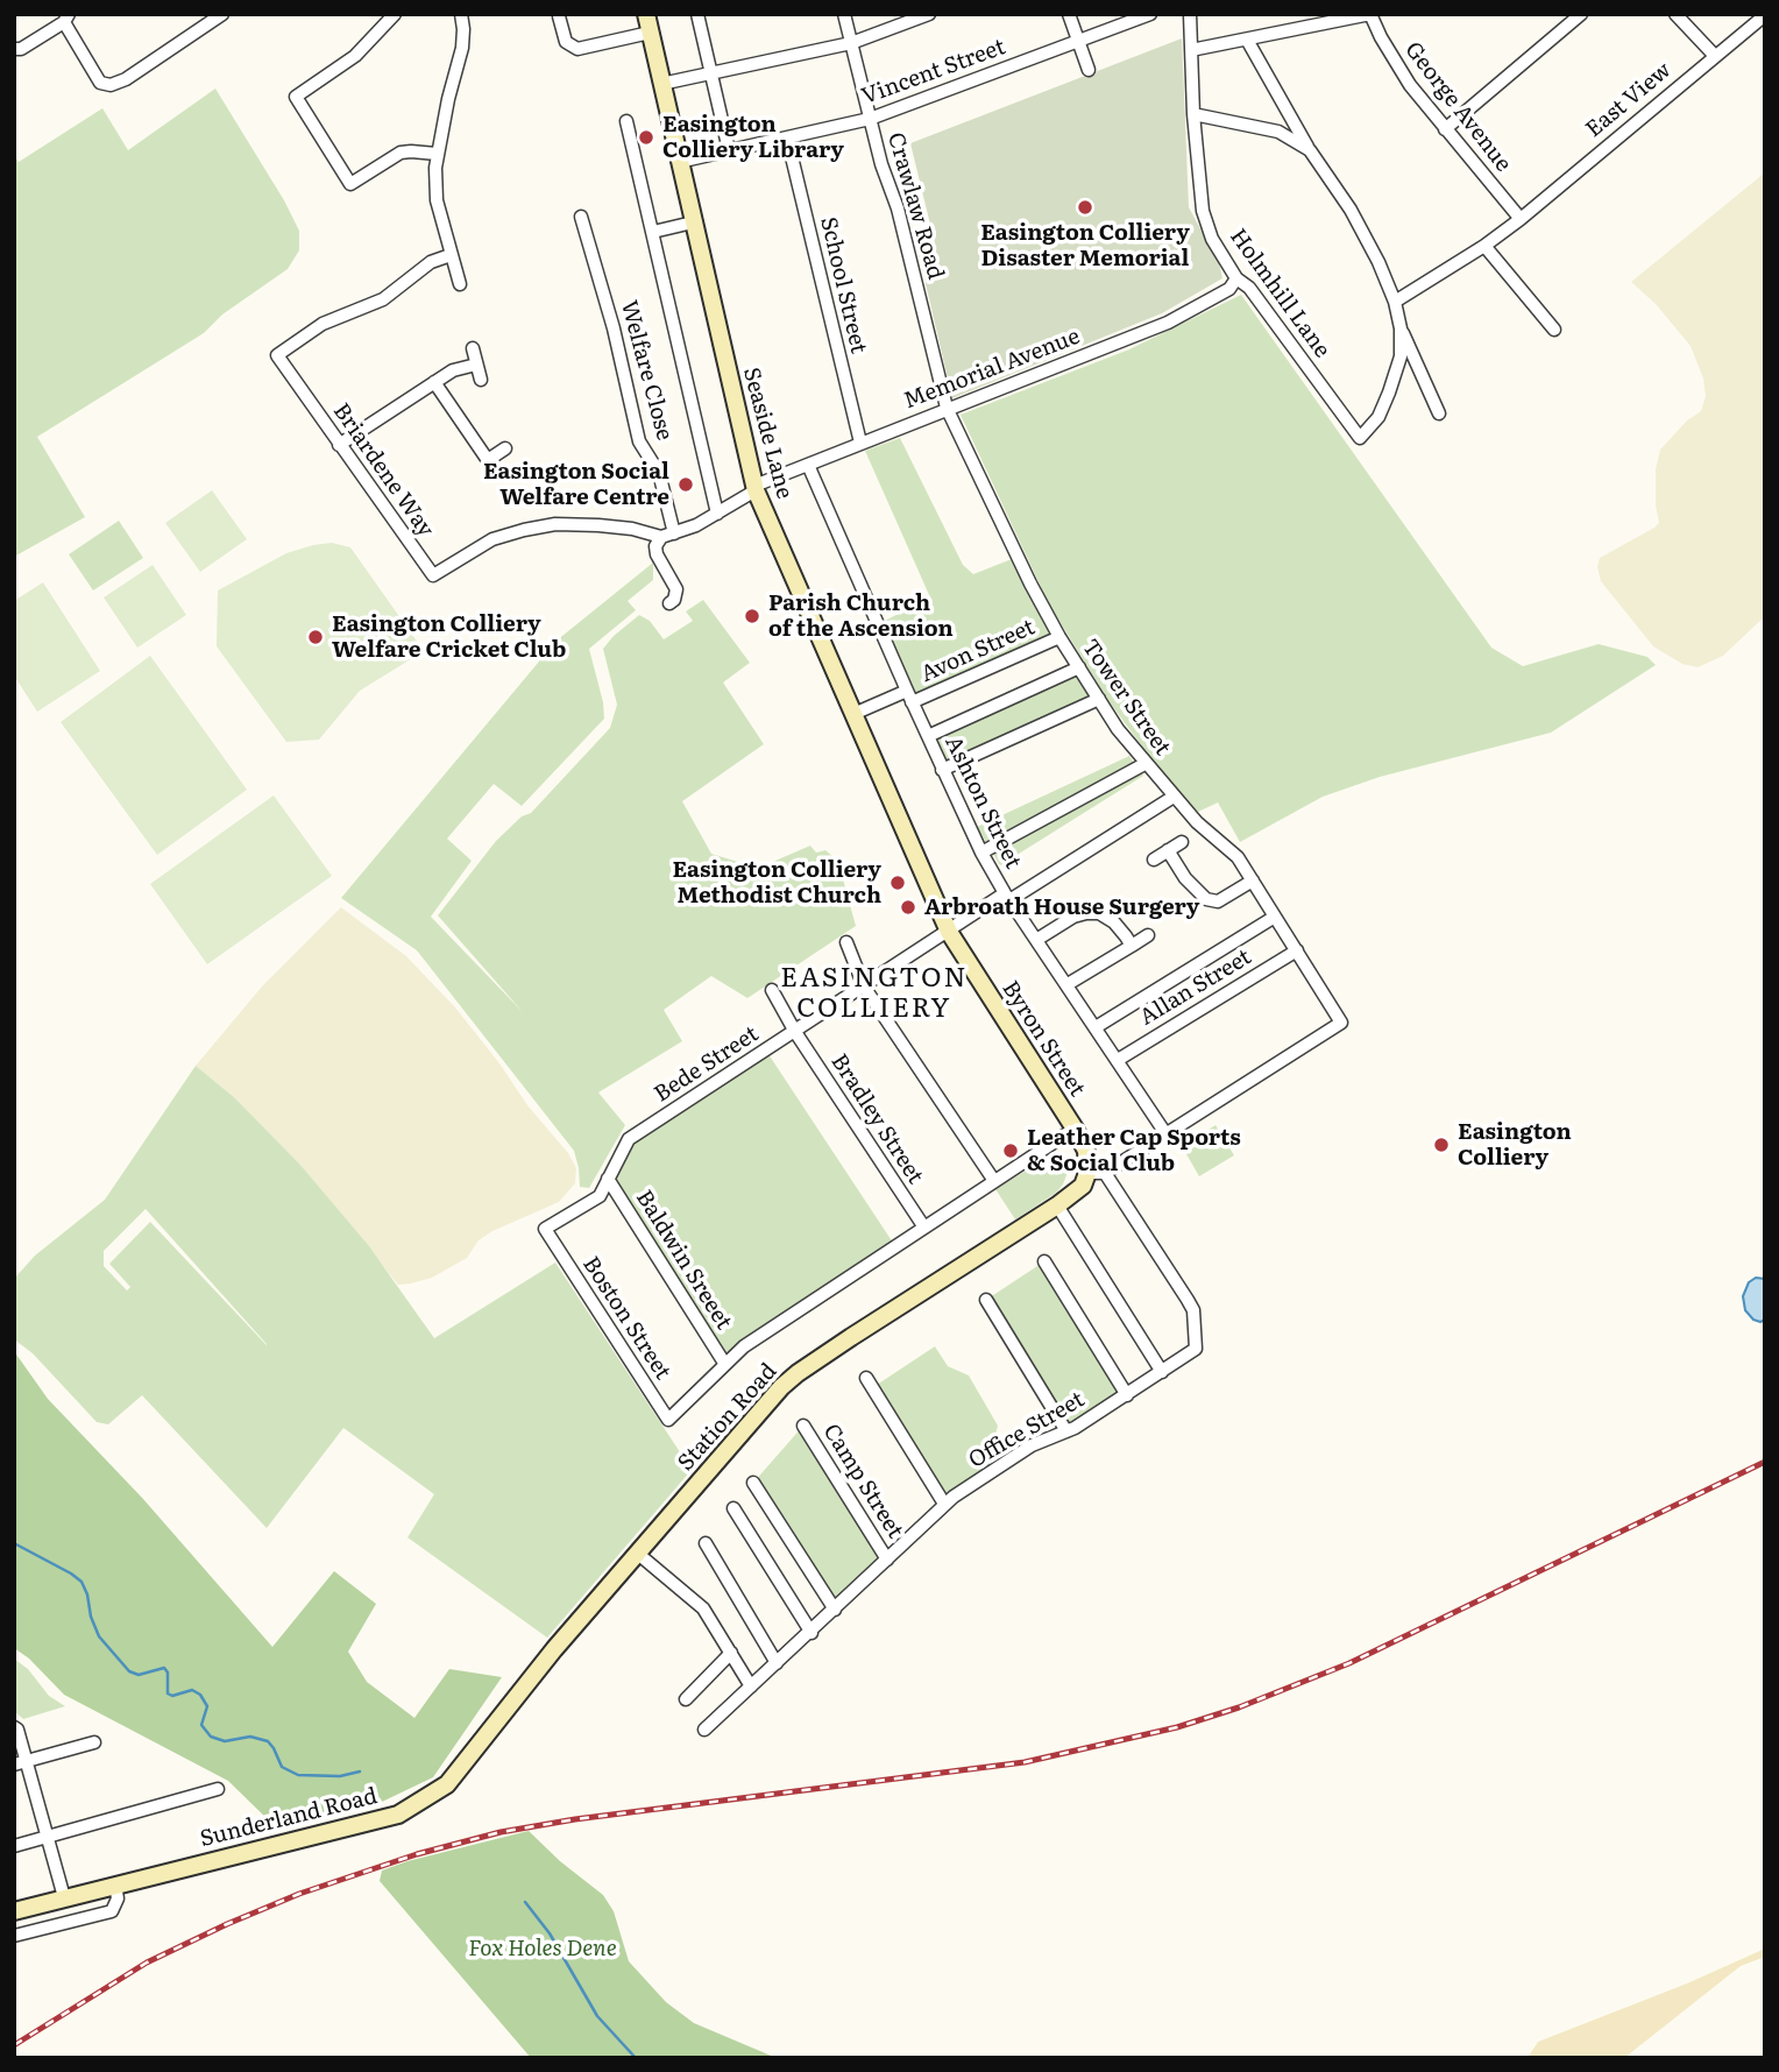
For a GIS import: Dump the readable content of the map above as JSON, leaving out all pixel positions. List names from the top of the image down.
{
  "streets": {
    "main road": [
      "Seaside Lane",
      "Byron Street",
      "Station Road",
      "Sunderland Road"
    ],
    "street": [
      "Vincent Street",
      "East View",
      "George Avenue",
      "Crawlaw Road",
      "School Street",
      "Holmhill Lane",
      "Memorial Avenue",
      "Welfare Close",
      "Briardene Way",
      "Avon Street",
      "Tower Street",
      "Ashton Street",
      "Allan Street",
      "Bede Street",
      "Bradley Street",
      "Baldwin Sreeet",
      "Boston Street",
      "Office Street",
      "Camp Street"
    ]
  },
  "crossings": [
    ["Vincent Street", "Crawlaw Road"],
    ["Vincent Street", "School Street"],
    ["Vincent Street", "Seaside Lane"],
    ["East View", "George Avenue"],
    ["Crawlaw Road", "Memorial Avenue"],
    ["Crawlaw Road", "Tower Street"],
    ["School Street", "Memorial Avenue"],
    ["Holmhill Lane", "Memorial Avenue"],
    ["Memorial Avenue", "Welfare Close"],
    ["Memorial Avenue", "Seaside Lane"],
    ["Memorial Avenue", "Briardene Way"],
    ["Memorial Avenue", "Tower Street"],
    ["Memorial Avenue", "Ashton Street"],
    ["Welfare Close", "Briardene Way"],
    ["Seaside Lane", "Avon Street"],
    ["Seaside Lane", "Byron Street"],
    ["Seaside Lane", "Bede Street"],
    ["Avon Street", "Tower Street"],
    ["Avon Street", "Ashton Street"],
    ["Tower Street", "Ashton Street"],
    ["Tower Street", "Allan Street"],
    ["Tower Street", "Bede Street"],
    ["Ashton Street", "Allan Street"],
    ["Ashton Street", "Bede Street"],
    ["Byron Street", "Bede Street"],
    ["Byron Street", "Station Road"],
    ["Byron Street", "Office Street"],
    ["Bede Street", "Bradley Street"],
    ["Bede Street", "Baldwin Sreeet"],
    ["Bede Street", "Boston Street"],
    ["Baldwin Sreeet", "Boston Street"],
    ["Station Road", "Office Street"],
    ["Station Road", "Sunderland Road"],
    ["Office Street", "Camp Street"]
  ],
  "districts": ["EASINGTON COLLIERY"],
  "parks": ["Fox Holes Dene"],
  "places": [
    "Easington Colliery Library",
    "Easington Colliery Disaster Memorial",
    "Easington Social Welfare Centre",
    "Parish Church of the Ascension",
    "Easington Colliery Welfare Cricket Club",
    "Easington Colliery Methodist Church",
    "Arbroath House Surgery",
    "Easington Colliery",
    "Leather Cap Sports & Social Club"
  ]
}
